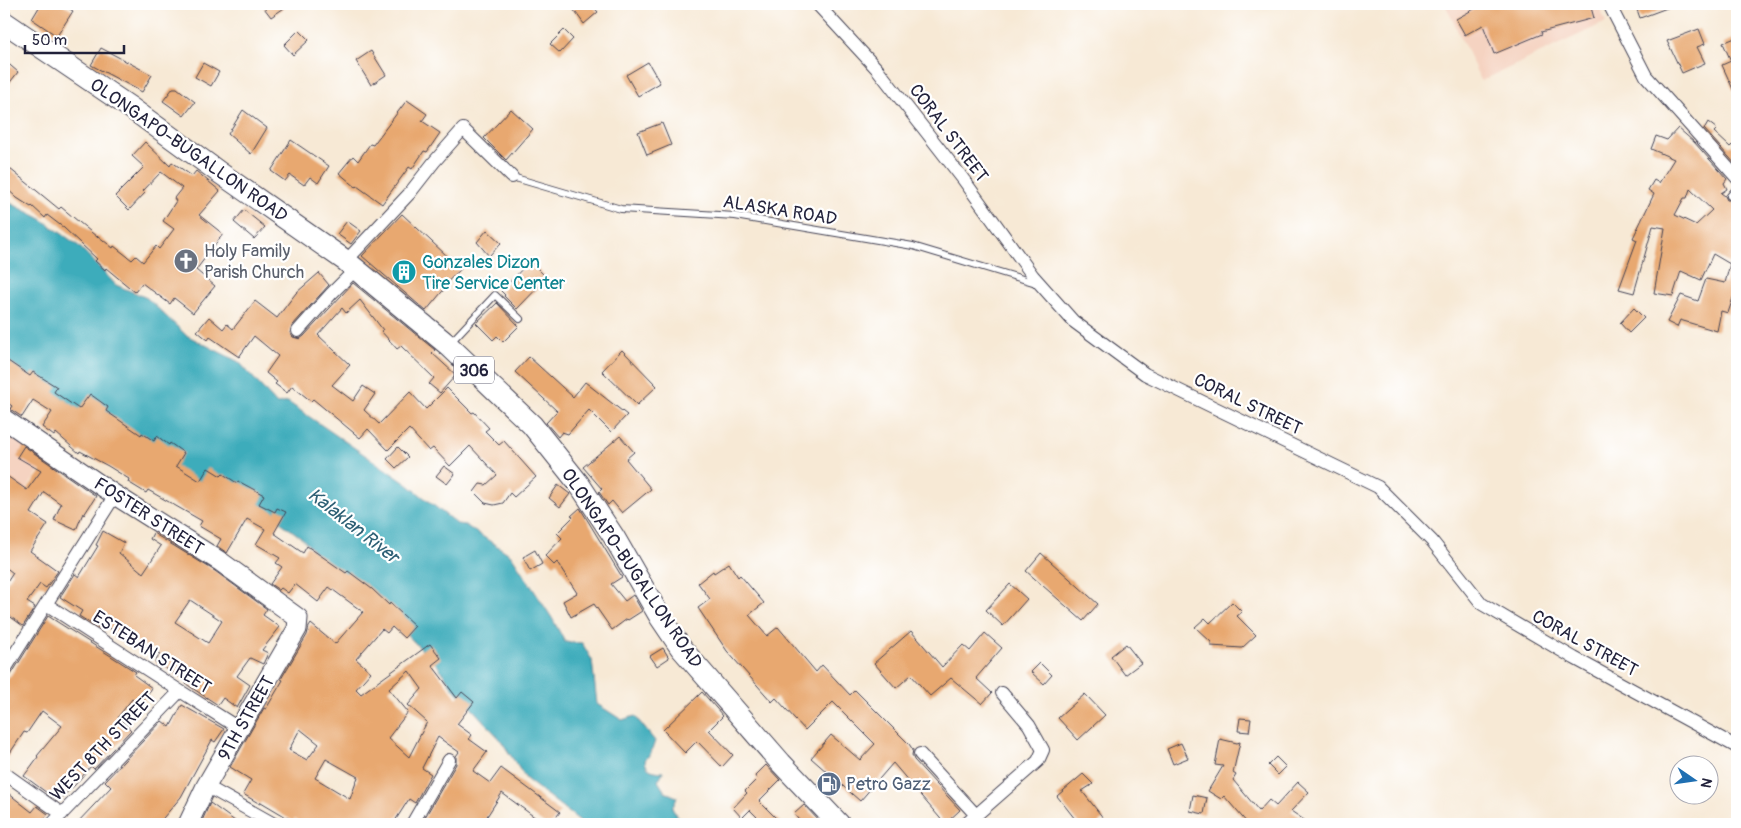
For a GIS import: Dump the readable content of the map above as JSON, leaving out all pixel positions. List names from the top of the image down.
{
  "streets": {
    "main road": ["OLONGAPO-BUGALLON ROAD", "306"],
    "street": [
      "CORAL STREET",
      "FOSTER STREET",
      "ESTEBAN STREET",
      "9TH STREET",
      "WEST 8TH STREET"
    ],
    "lane": ["ALASKA ROAD"]
  },
  "crossings": [
    ["CORAL STREET", "ALASKA ROAD"],
    ["FOSTER STREET", "9TH STREET"],
    ["ESTEBAN STREET", "9TH STREET"],
    ["ESTEBAN STREET", "WEST 8TH STREET"]
  ],
  "water": ["Kalaklan River"],
  "places": {
    "church": ["Holy Family Parish Church"],
    "building": ["Gonzales Dizon Tire Service Center"],
    "fuel station": ["Petro Gazz"]
  },
  "scale_bar": "50 m",
  "north": "right"
}
